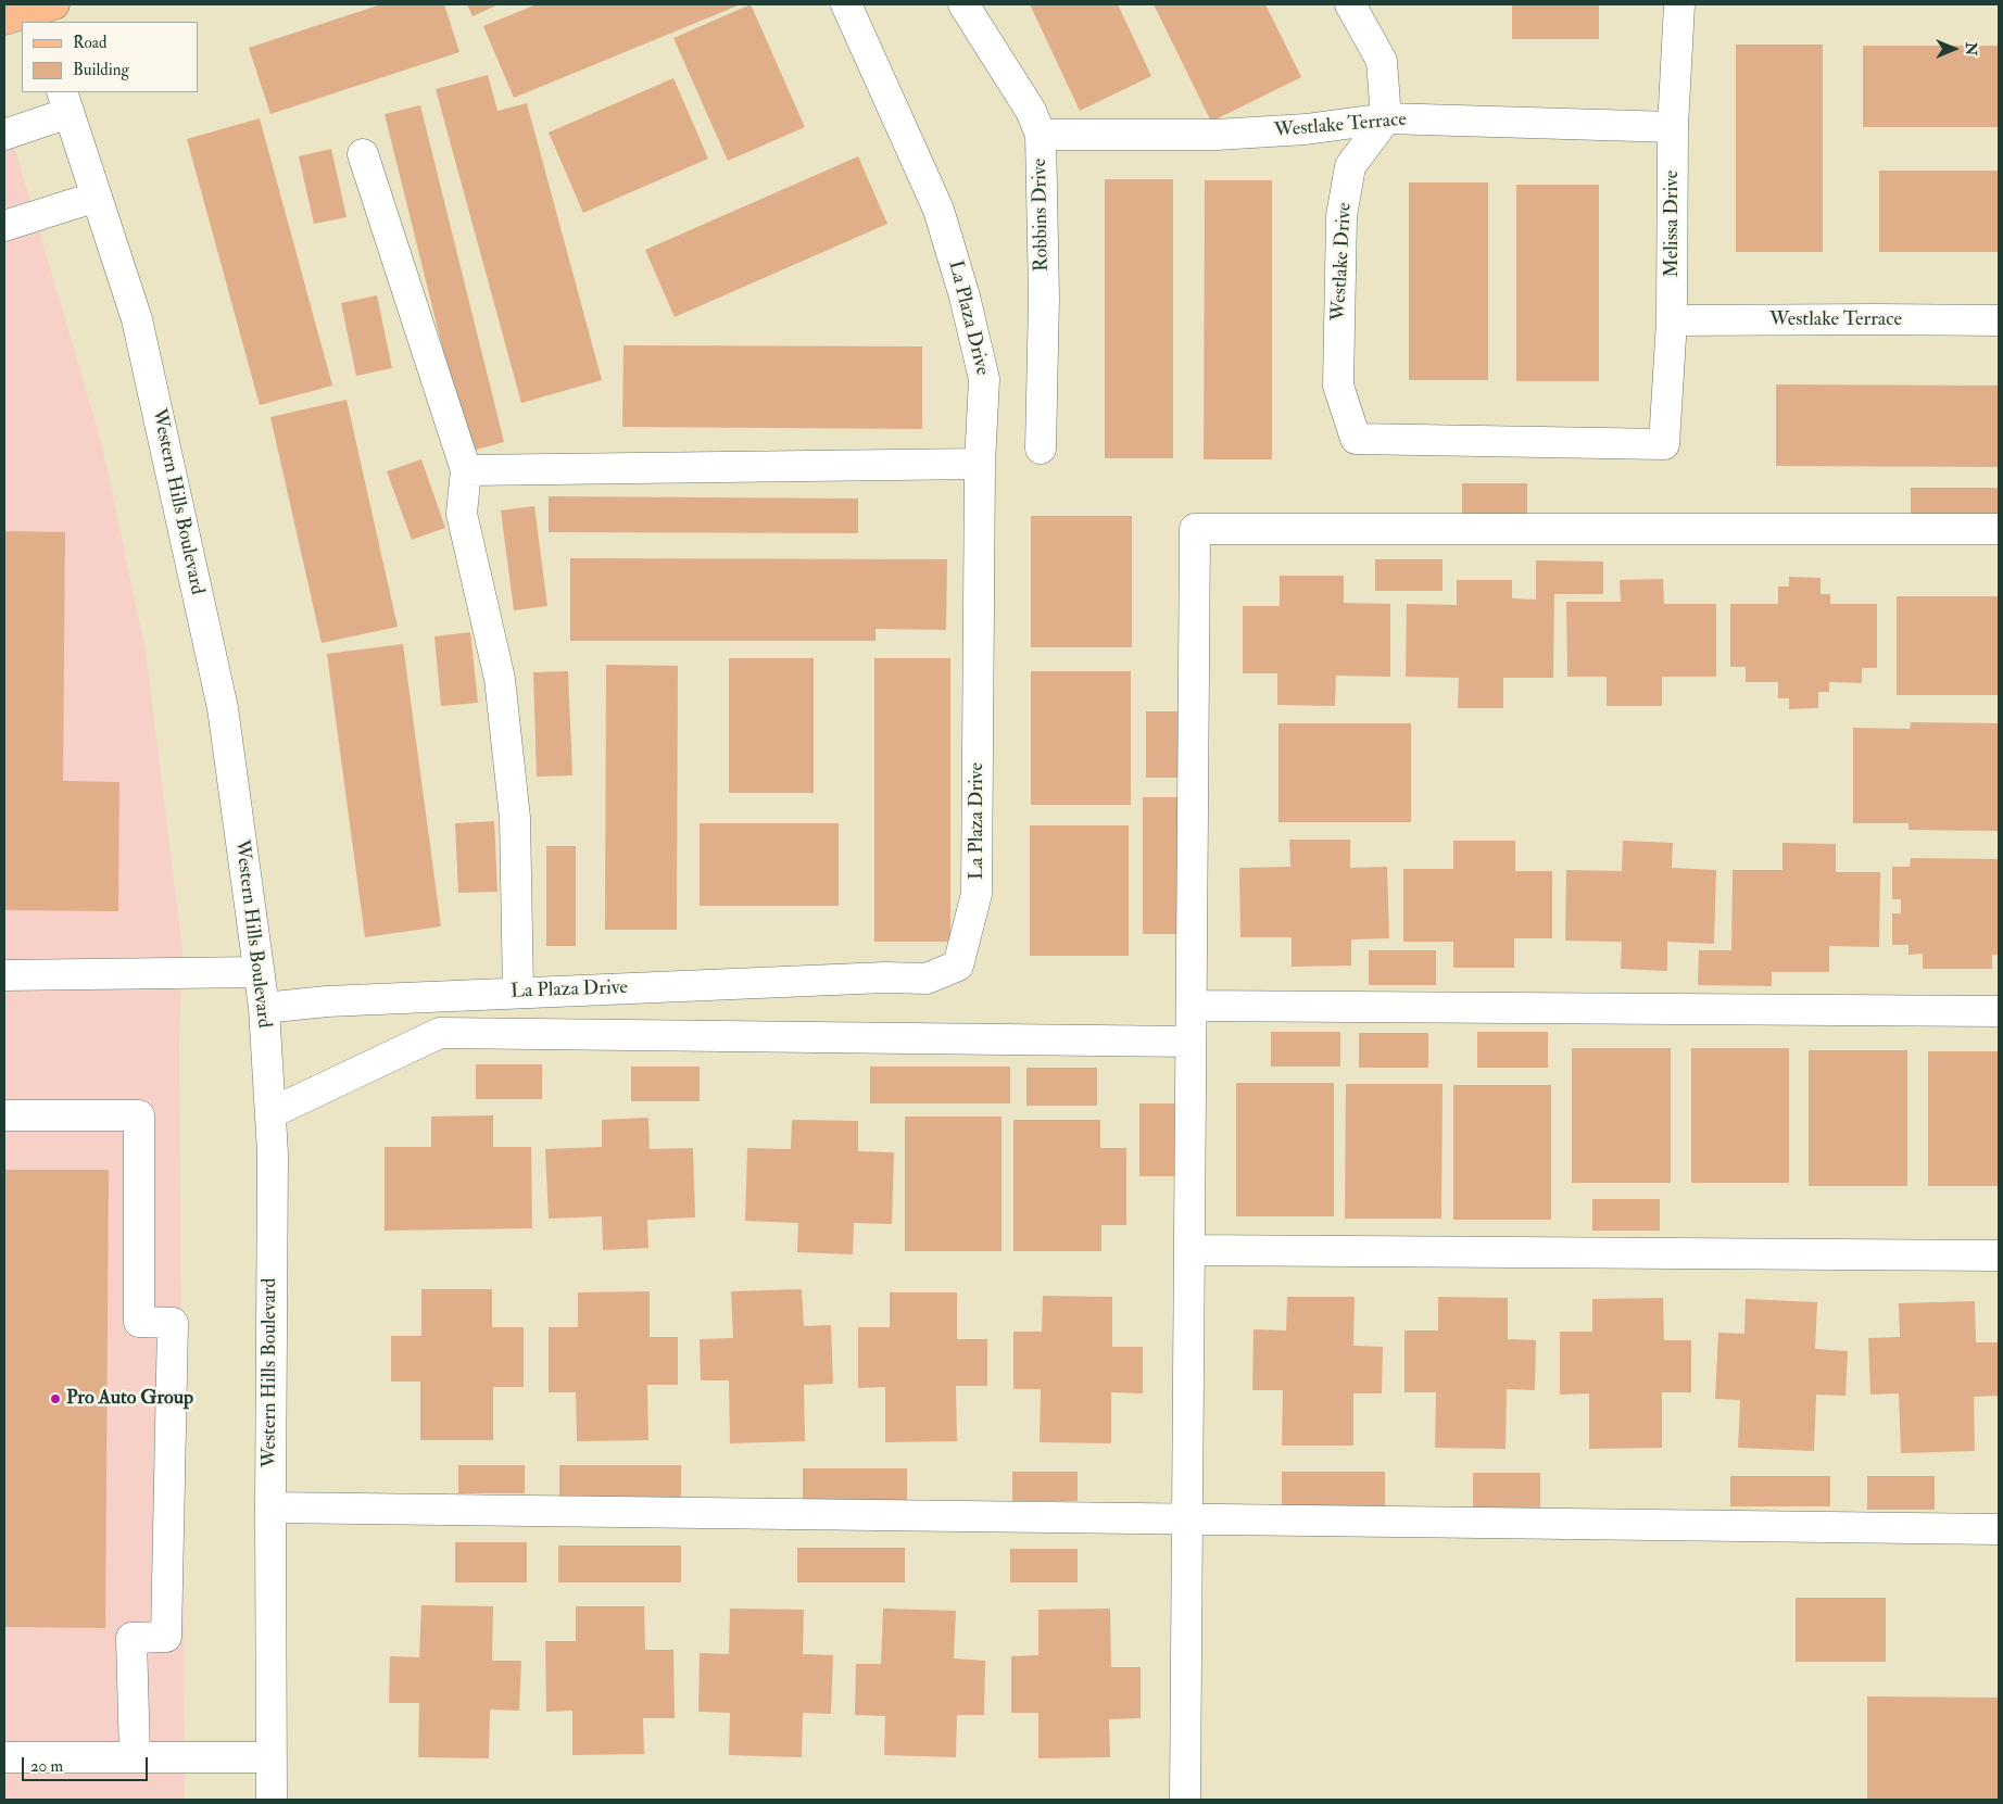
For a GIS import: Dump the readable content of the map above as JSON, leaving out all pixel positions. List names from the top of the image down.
{
  "streets": {
    "street": [
      "Westlake Terrace",
      "Robbins Drive",
      "Melissa Drive",
      "Westlake Drive",
      "La Plaza Drive",
      "Western Hills Boulevard"
    ]
  },
  "crossings": [
    ["Westlake Terrace", "Robbins Drive"],
    ["Westlake Terrace", "Melissa Drive"],
    ["Westlake Terrace", "Westlake Drive"],
    ["Melissa Drive", "Westlake Drive"],
    ["La Plaza Drive", "Western Hills Boulevard"]
  ],
  "places": ["Pro Auto Group"],
  "legend": ["Road", "Building"],
  "scale_bar": "20 m",
  "north": "right"
}
